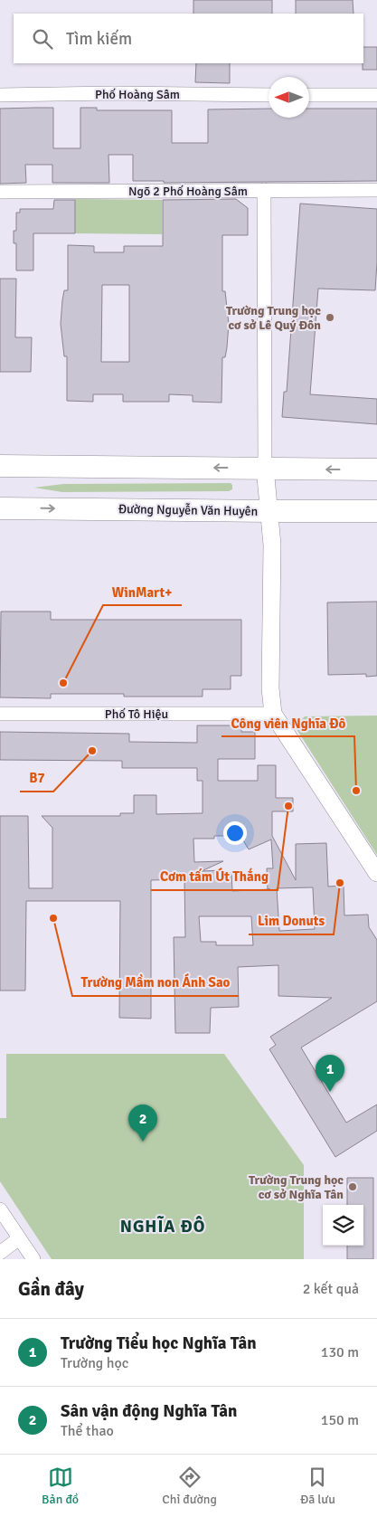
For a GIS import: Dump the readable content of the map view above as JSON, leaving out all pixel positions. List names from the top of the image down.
{
  "streets": {
    "main road": ["Đường Nguyễn Văn Huyên"],
    "street": ["Phố Hoàng Sâm", "Ngõ 2 Phố Hoàng Sâm", "Phố Tô Hiệu"]
  },
  "districts": ["NGHĨA ĐÔ"],
  "places": [
    "Trường Trung học cơ sở Lê Quý Đôn",
    "WinMart+",
    "B7",
    "Công viên Nghĩa Đô",
    "Cơm tấm Út Thắng",
    "Lim Donuts",
    "Trường Mầm non Ánh Sao",
    "Trường Trung học cơ sở Nghĩa Tân"
  ],
  "north": "left",
  "page": {
    "search": "Tìm kiếm",
    "pins": ["1", "2"],
    "heading": ["Gần đây", "2 kết quả"],
    "list": [
      {
        "mark": "1",
        "name": "Trường Tiểu học Nghĩa Tân",
        "note": "Trường học",
        "value": "130 m"
      },
      {
        "mark": "2",
        "name": "Sân vận động Nghĩa Tân",
        "note": "Thể thao",
        "value": "150 m"
      }
    ],
    "nav": ["Bản đồ", "Chỉ đường", "Đã lưu"]
  }
}
